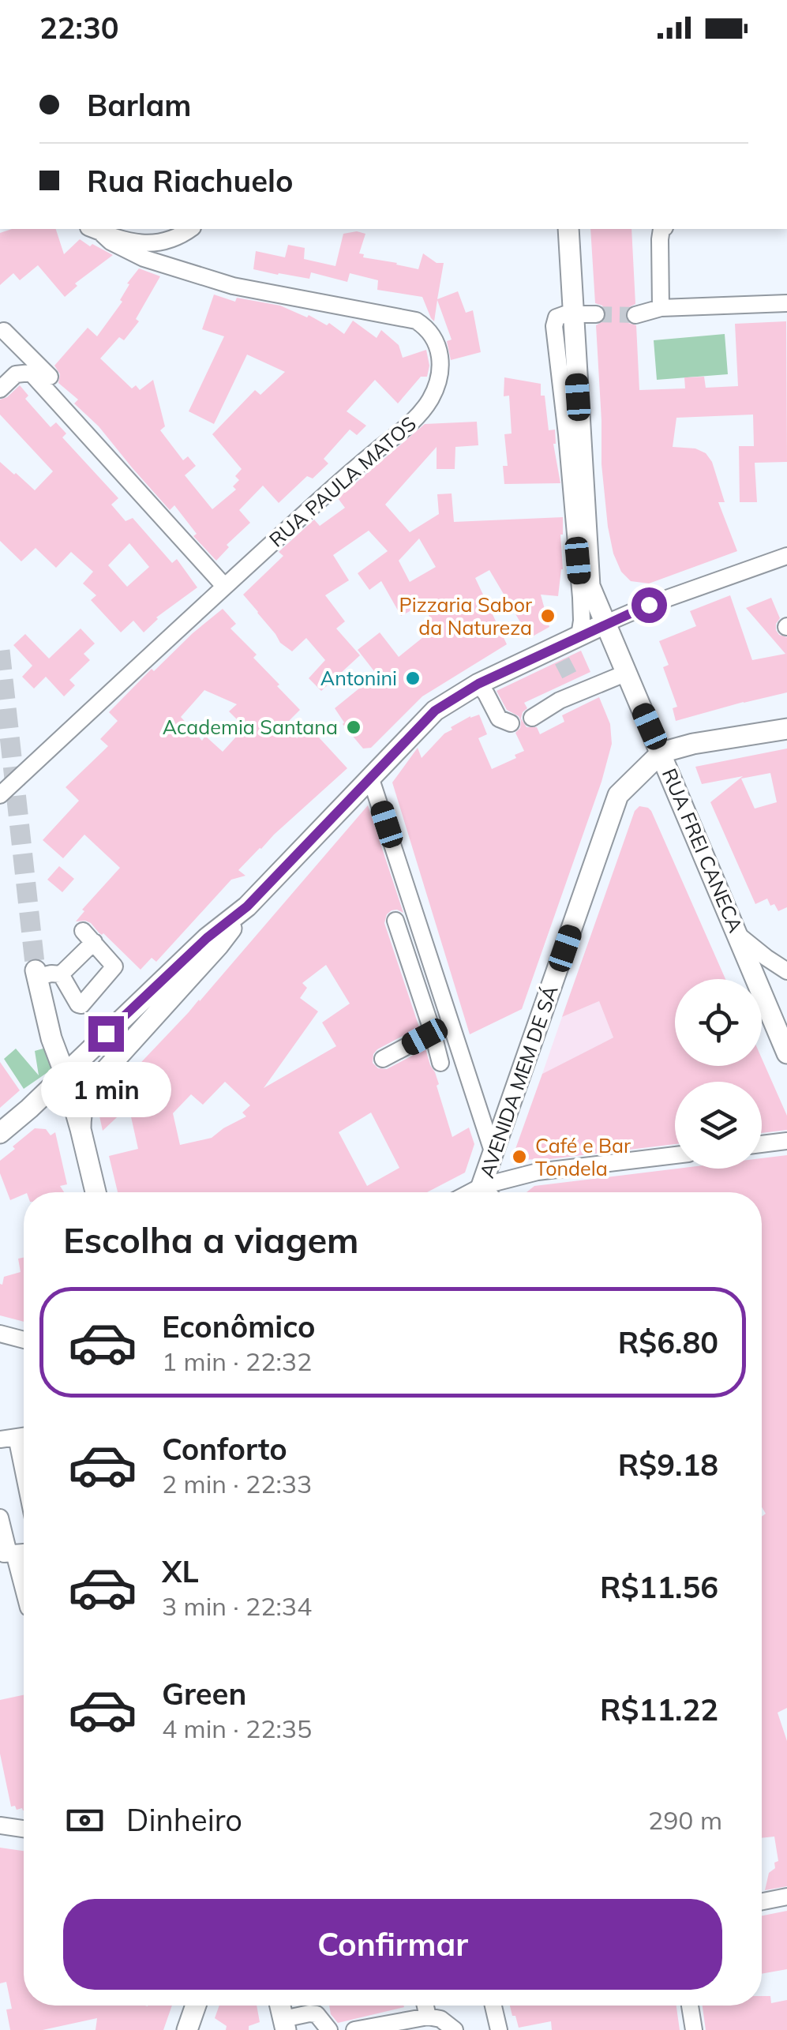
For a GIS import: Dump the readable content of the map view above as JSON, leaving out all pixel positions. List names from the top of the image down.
{
  "streets": {
    "main road": ["RUA FREI CANECA", "AVENIDA MEM DE SÁ"],
    "street": ["RUA PAULA MATOS"]
  },
  "crossings": [
    ["RUA FREI CANECA", "AVENIDA MEM DE SÁ"]
  ],
  "places": [
    "Pizzaria Sabor da Natureza",
    "Antonini",
    "Academia Santana",
    "Café e Bar Tondela"
  ],
  "page": {
    "status": "22:30",
    "banner": ["Barlam", "Rua Riachuelo"],
    "bubble": "1 min",
    "heading": "Escolha a viagem",
    "list": [
      {
        "name": "Econômico",
        "note": "1 min · 22:32",
        "value": "R$6.80"
      },
      {
        "name": "Conforto",
        "note": "2 min · 22:33",
        "value": "R$9.18"
      },
      {
        "name": "XL",
        "note": "3 min · 22:34",
        "value": "R$11.56"
      },
      {
        "name": "Green",
        "note": "4 min · 22:35",
        "value": "R$11.22"
      }
    ],
    "pay": ["Dinheiro", "290 m"],
    "buttons": "Confirmar"
  }
}
